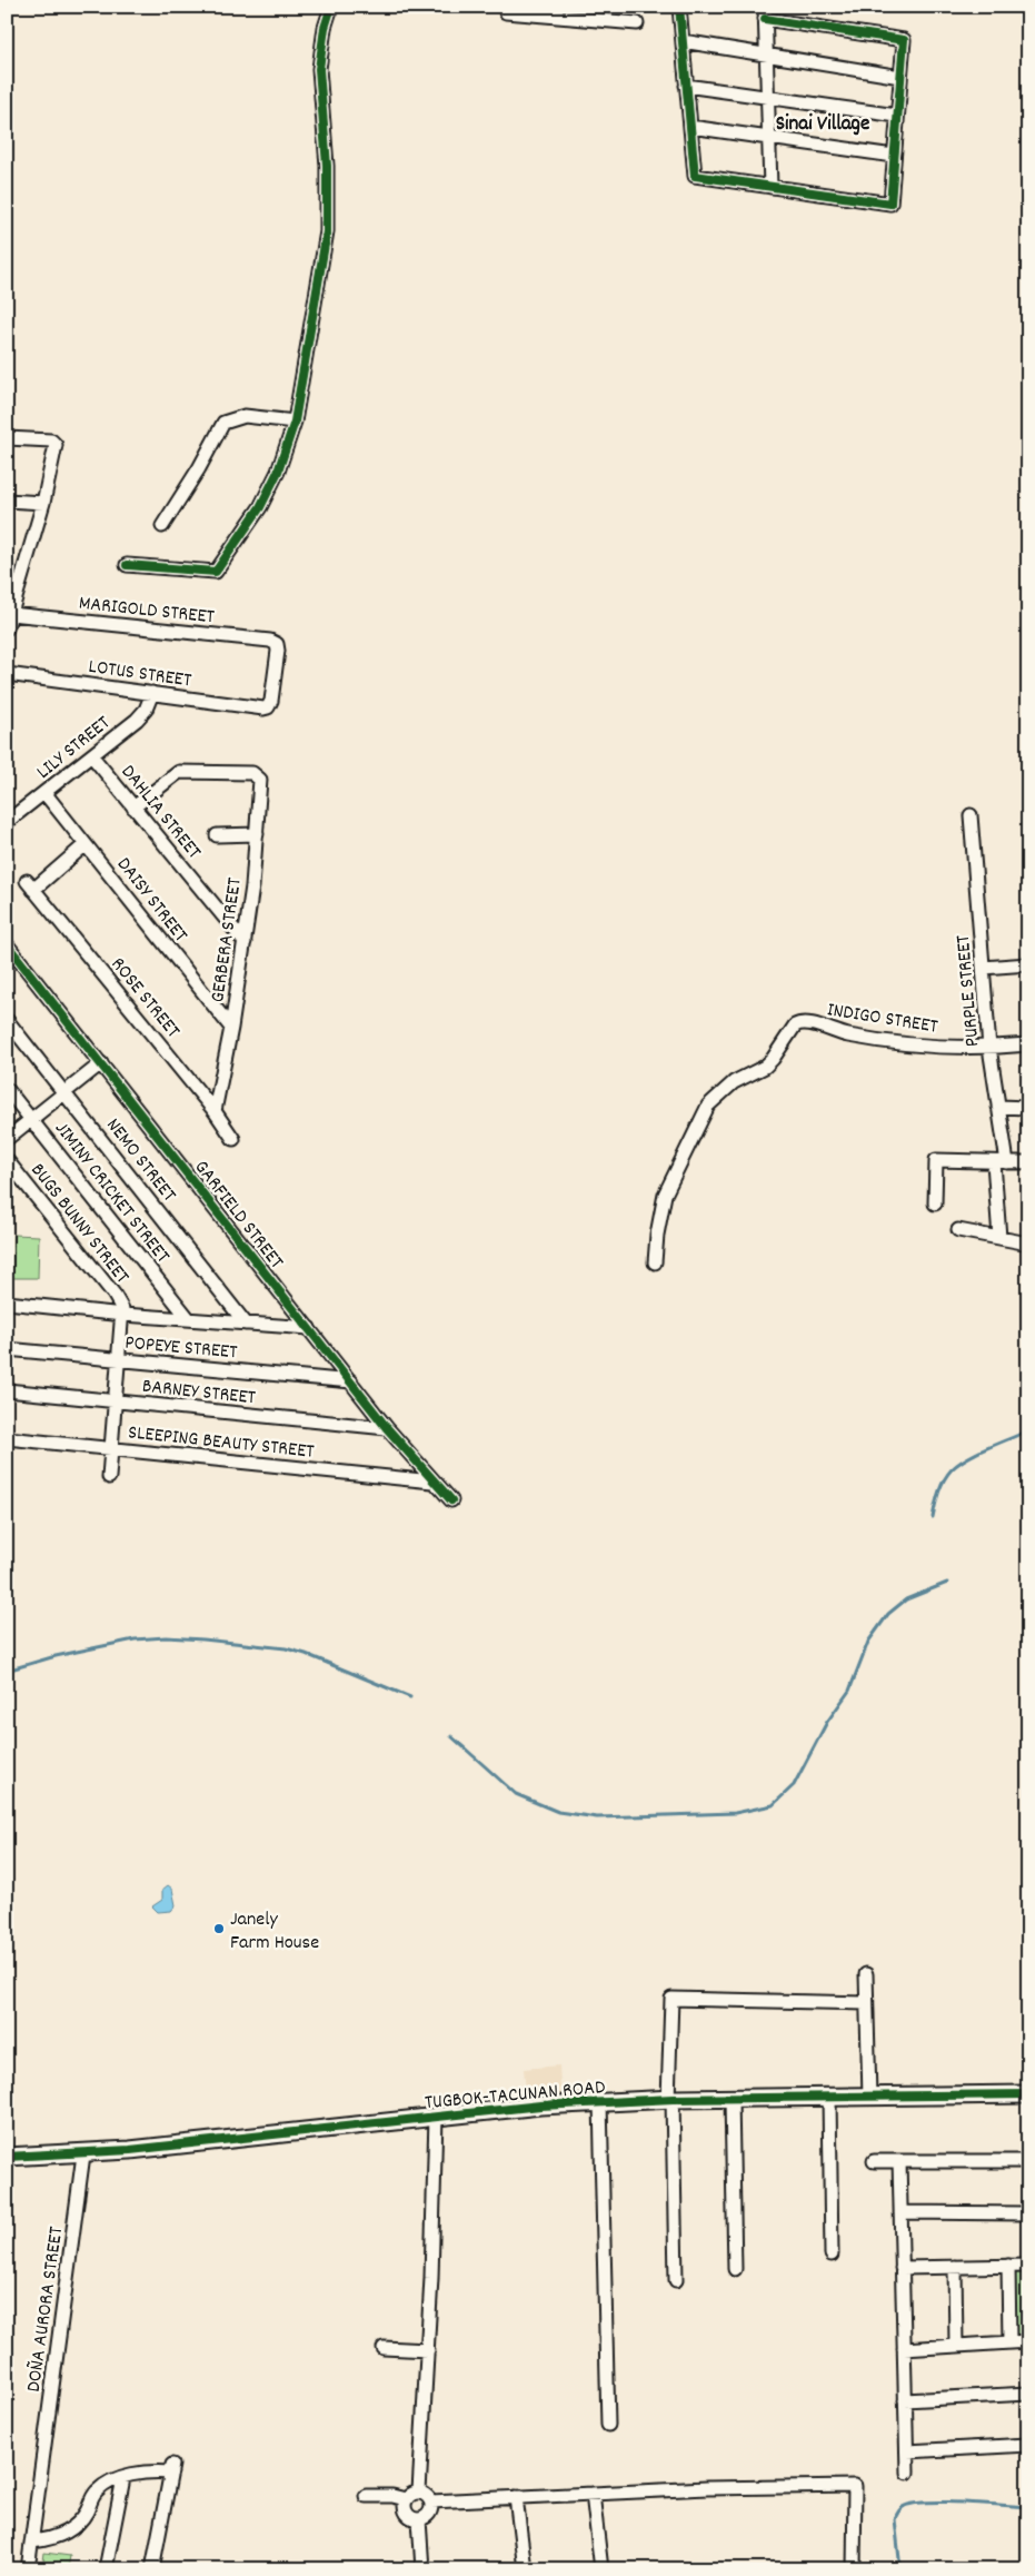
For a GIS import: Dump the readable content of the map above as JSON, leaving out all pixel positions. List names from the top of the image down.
{
  "streets": {
    "street": [
      "MARIGOLD STREET",
      "LOTUS STREET",
      "LILY STREET",
      "DAHLIA STREET",
      "DAISY STREET",
      "GERBERA STREET",
      "PURPLE STREET",
      "ROSE STREET",
      "INDIGO STREET",
      "NEMO STREET",
      "JIMINY CRICKET STREET",
      "GARFIELD STREET",
      "BUGS BUNNY STREET",
      "POPEYE STREET",
      "BARNEY STREET",
      "SLEEPING BEAUTY STREET",
      "TUGBOK-TACUNAN ROAD",
      "DOÑA AURORA STREET"
    ]
  },
  "crossings": [
    ["MARIGOLD STREET", "LOTUS STREET"],
    ["LOTUS STREET", "LILY STREET"],
    ["LILY STREET", "DAHLIA STREET"],
    ["LILY STREET", "DAISY STREET"],
    ["DAHLIA STREET", "GERBERA STREET"],
    ["DAISY STREET", "GERBERA STREET"],
    ["DAISY STREET", "ROSE STREET"],
    ["GERBERA STREET", "ROSE STREET"],
    ["PURPLE STREET", "INDIGO STREET"],
    ["NEMO STREET", "POPEYE STREET"],
    ["JIMINY CRICKET STREET", "POPEYE STREET"],
    ["GARFIELD STREET", "POPEYE STREET"],
    ["GARFIELD STREET", "BARNEY STREET"],
    ["GARFIELD STREET", "SLEEPING BEAUTY STREET"],
    ["BUGS BUNNY STREET", "POPEYE STREET"],
    ["BUGS BUNNY STREET", "BARNEY STREET"],
    ["BUGS BUNNY STREET", "SLEEPING BEAUTY STREET"],
    ["TUGBOK-TACUNAN ROAD", "DOÑA AURORA STREET"]
  ],
  "districts": ["Sinai Village"],
  "places": ["Janely Farm House"]
}
